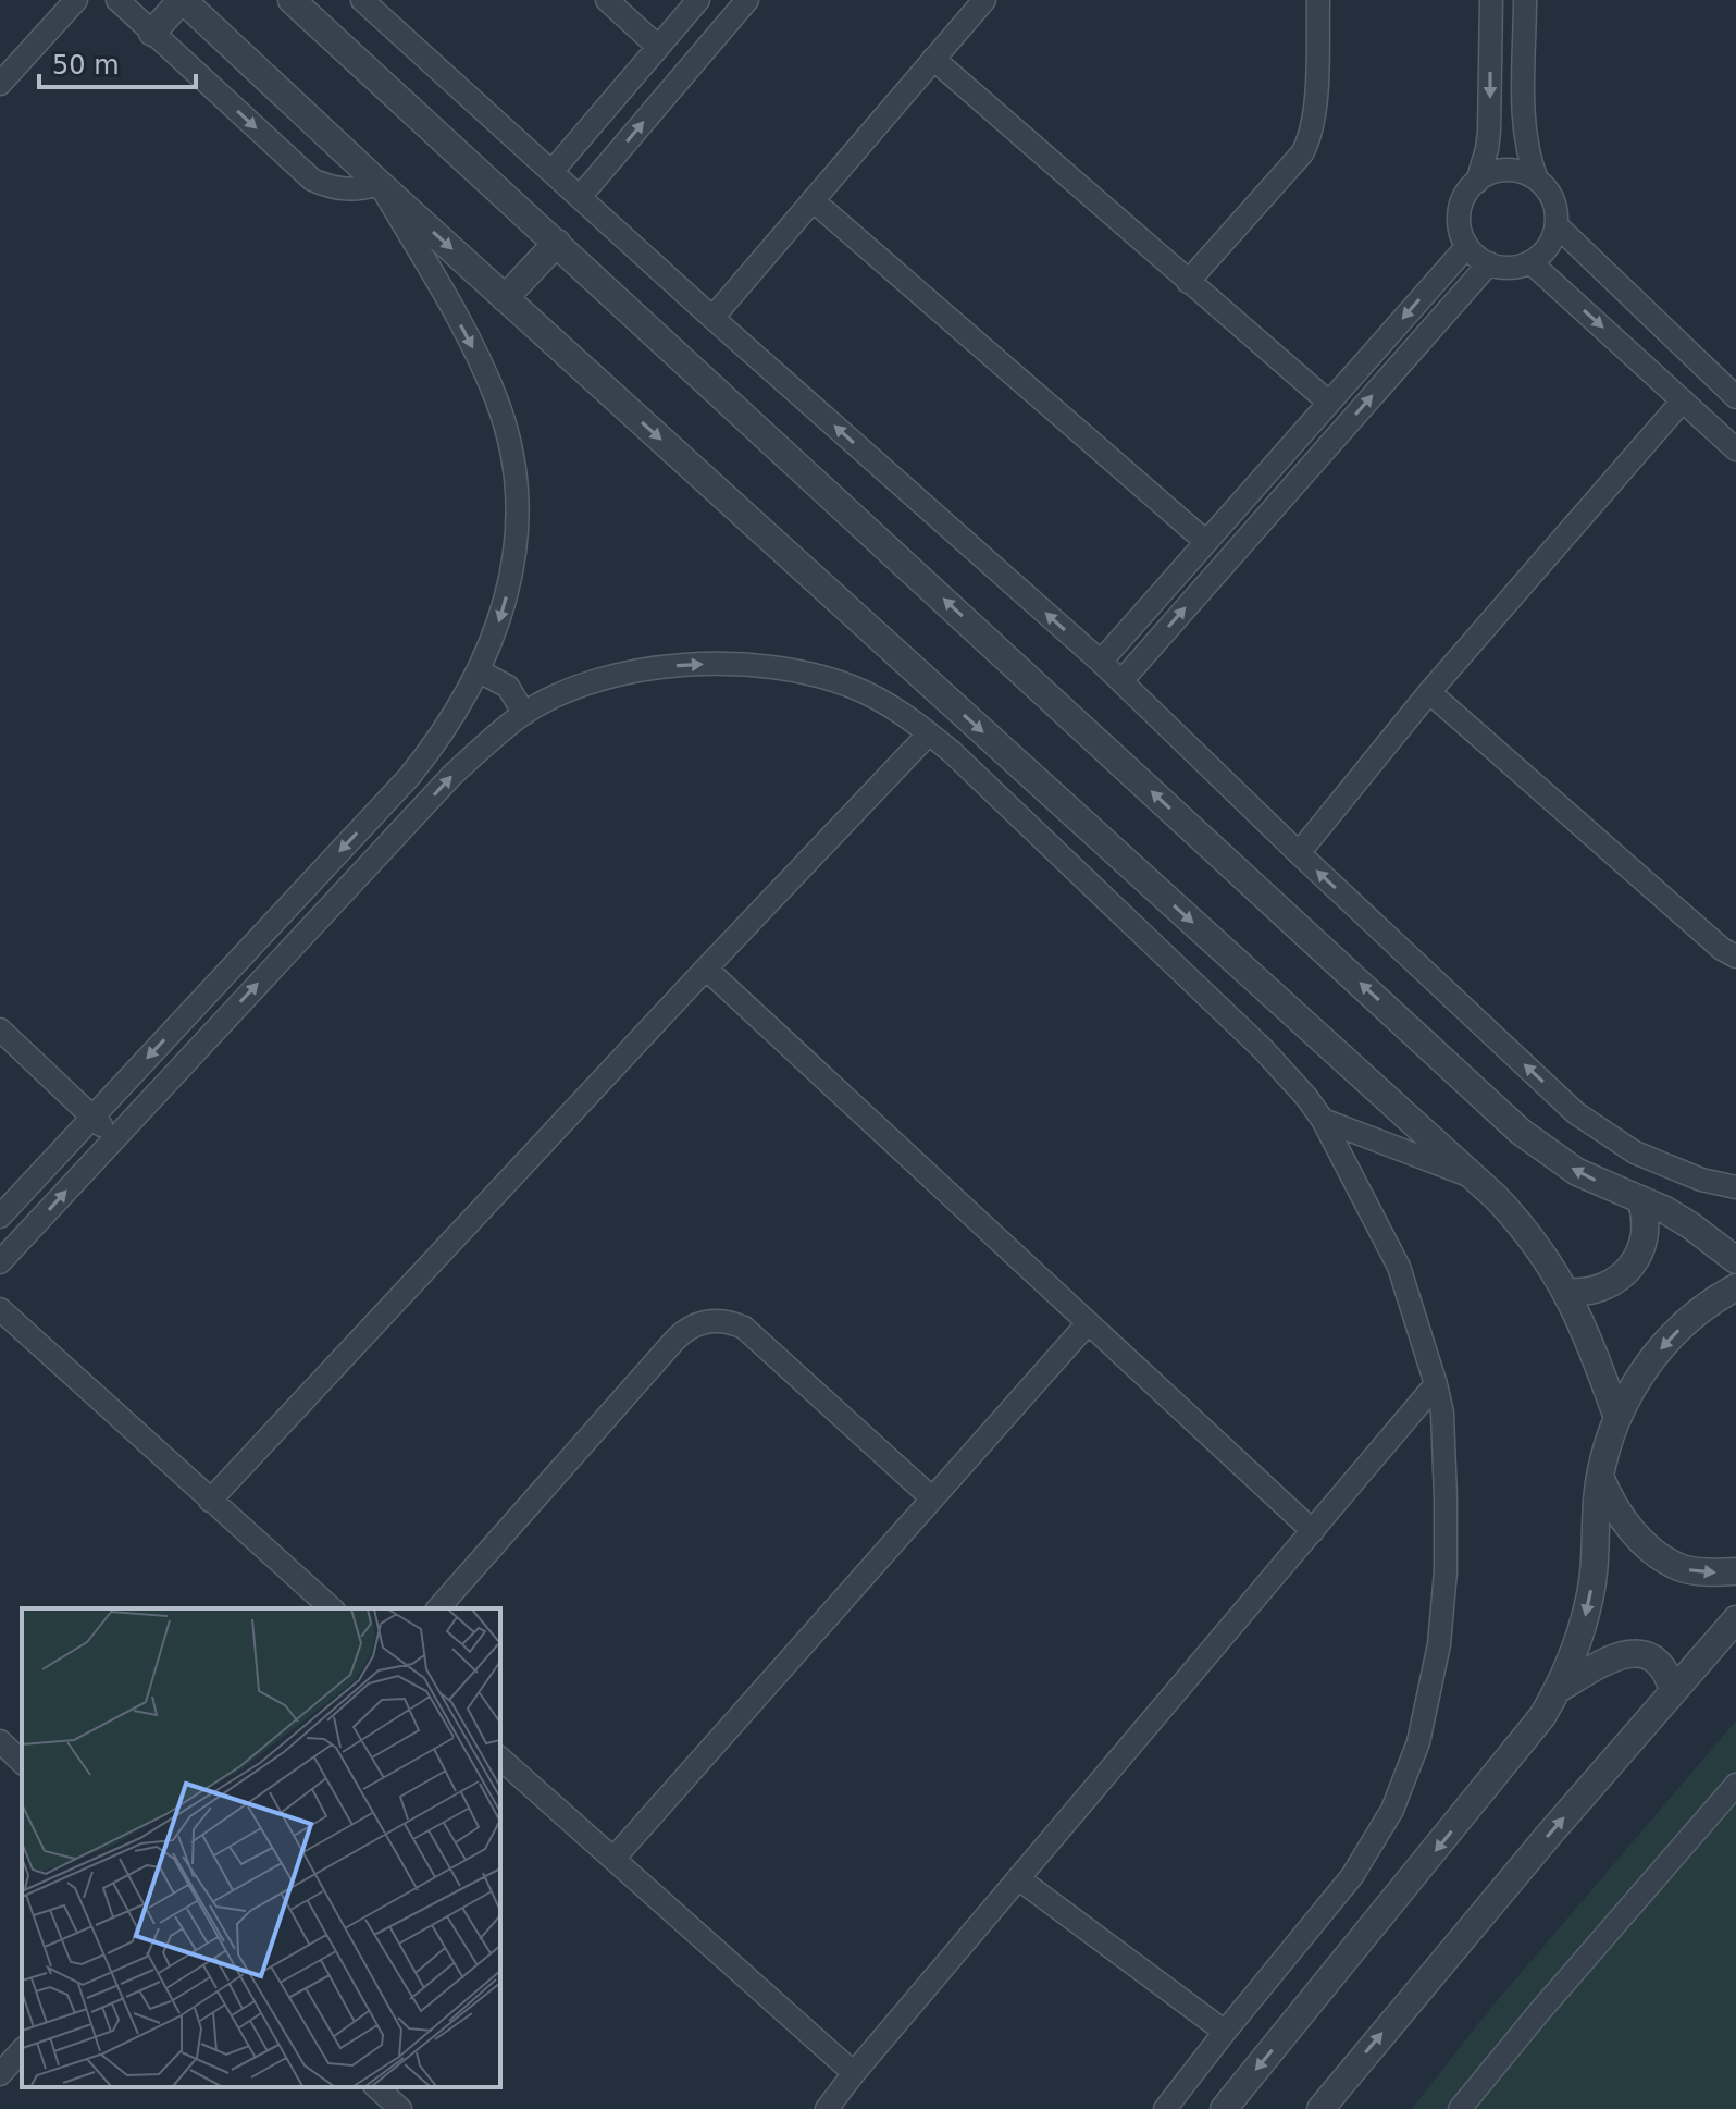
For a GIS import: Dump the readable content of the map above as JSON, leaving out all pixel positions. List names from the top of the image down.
{
  "scale_bar": "50 m"
}
